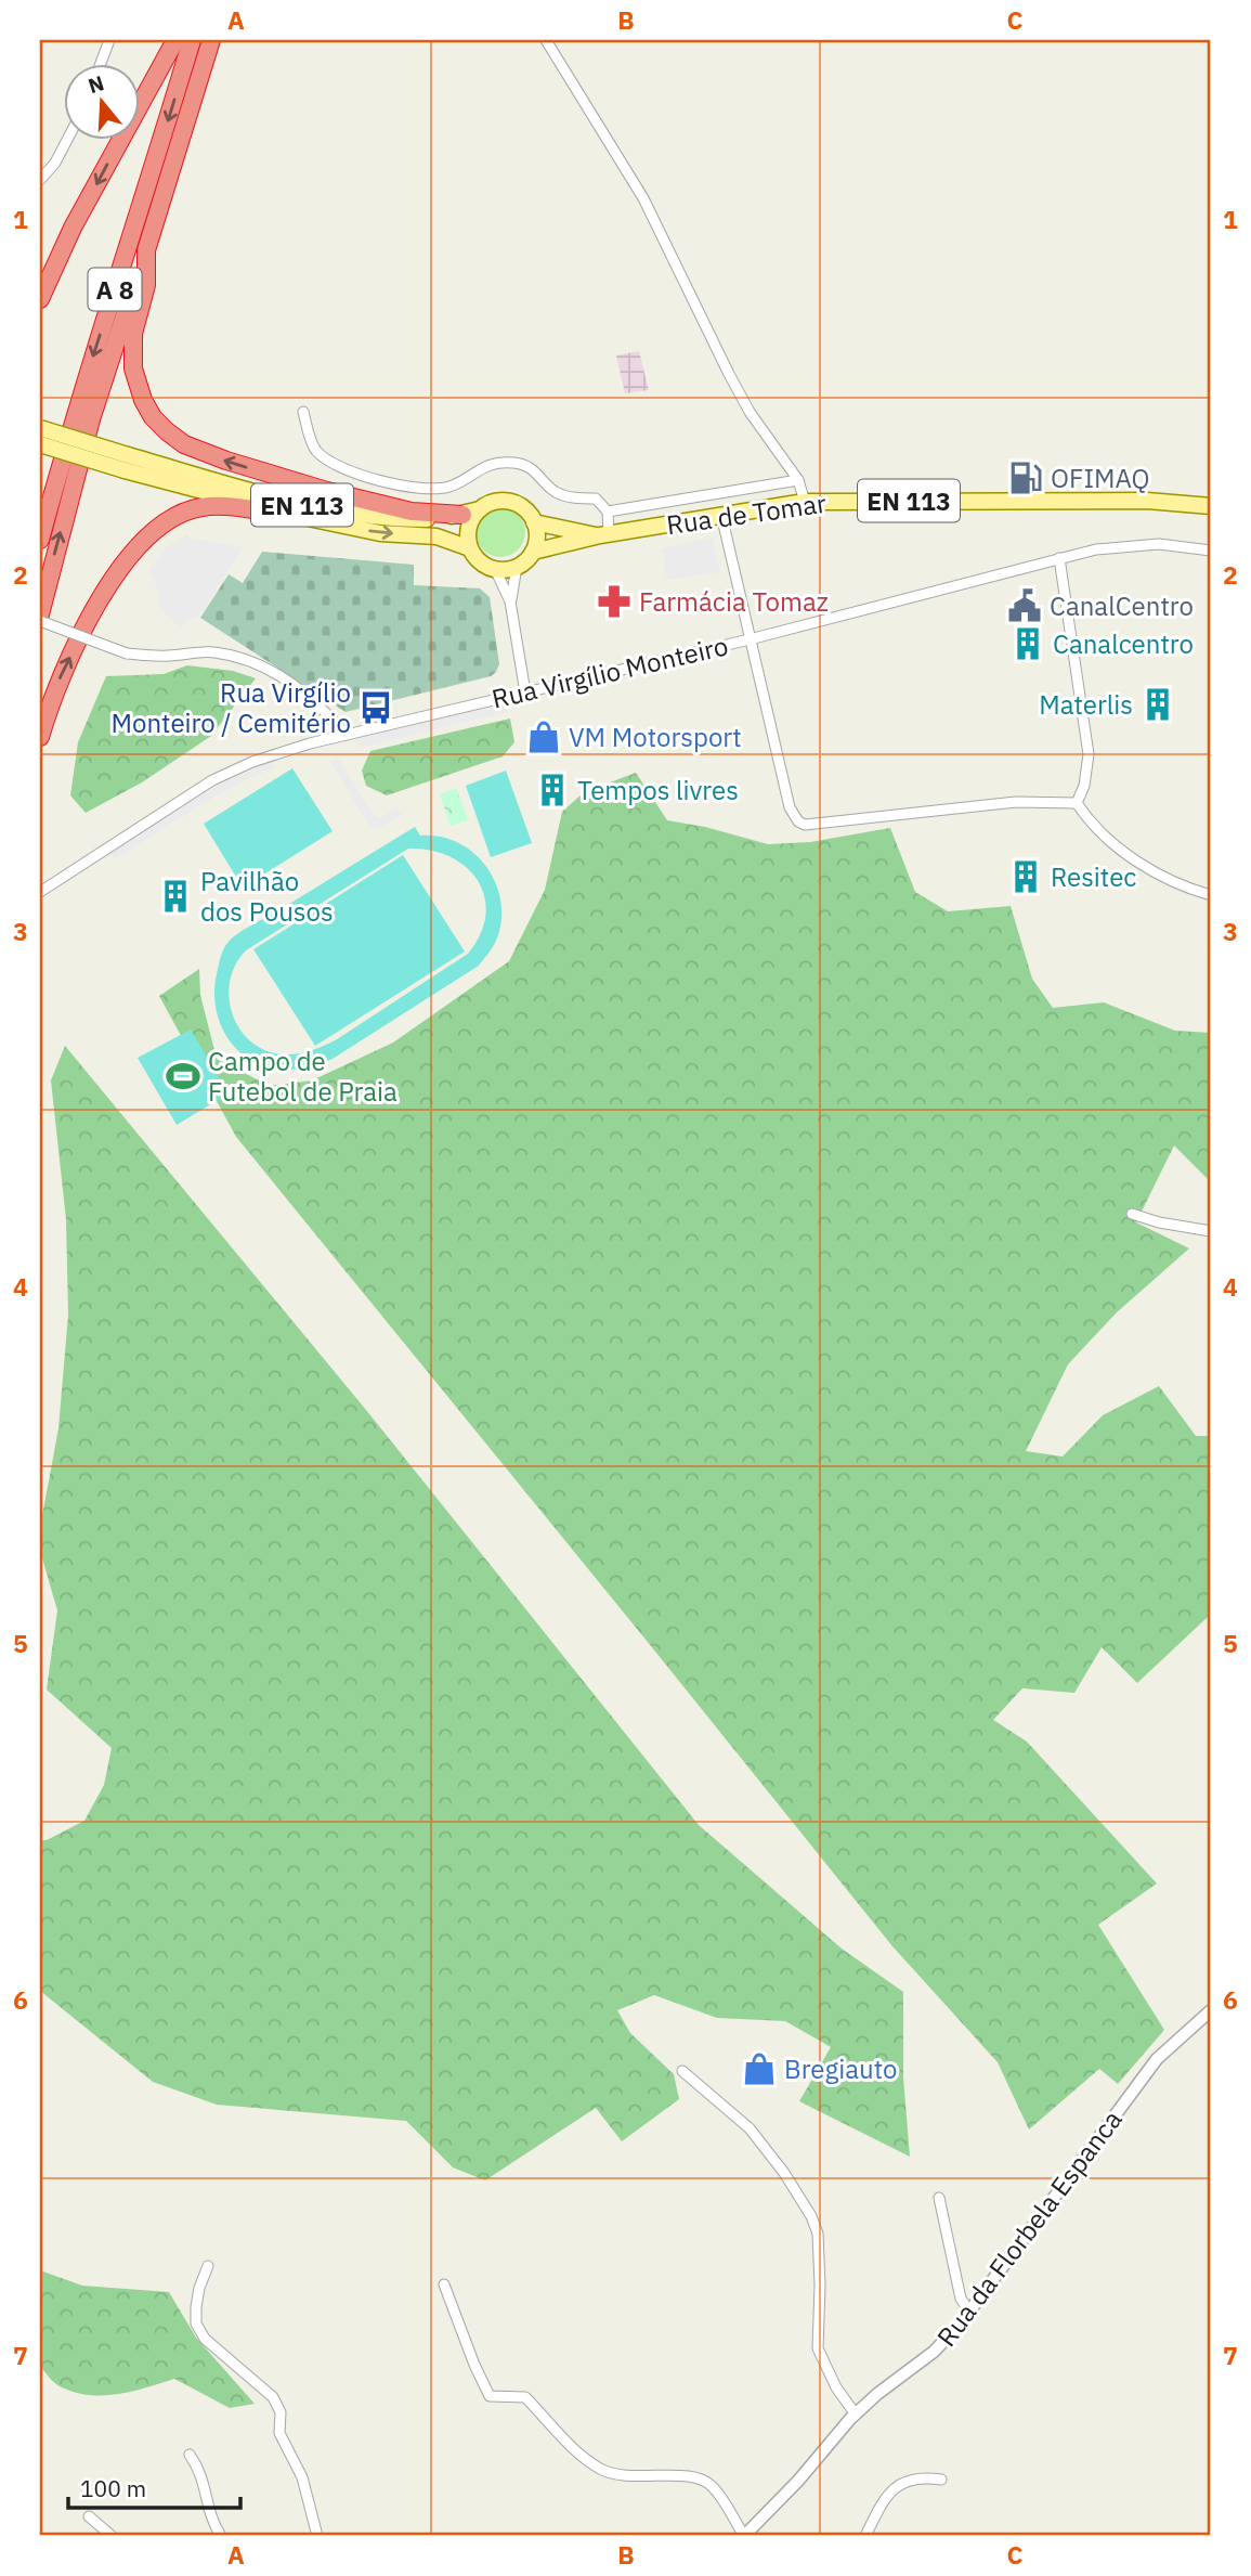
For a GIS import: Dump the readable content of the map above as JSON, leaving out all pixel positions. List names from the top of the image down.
{
  "streets": {
    "highway": ["A 8"],
    "main road": ["EN 113", "Rua de Tomar"],
    "street": ["Rua Virgílio Monteiro", "Rua da Florbela Espanca"]
  },
  "places": {
    "fuel station": ["OFIMAQ"],
    "pharmacy": ["Farmácia Tomaz"],
    "public building": ["CanalCentro"],
    "building": [
      "Canalcentro",
      "Materlis",
      "Tempos livres",
      "Resitec",
      "Pavilhão dos Pousos"
    ],
    "bus stop": ["Rua Virgílio Monteiro / Cemitério"],
    "shop": ["VM Motorsport", "Bregiauto"],
    "sports": ["Campo de Futebol de Praia"]
  },
  "scale_bar": "100 m",
  "north": "top",
  "grid": {
    "columns": ["A", "B", "C"],
    "rows": [
      "1",
      "2",
      "3",
      "4",
      "5",
      "6",
      "7"
    ]
  }
}
